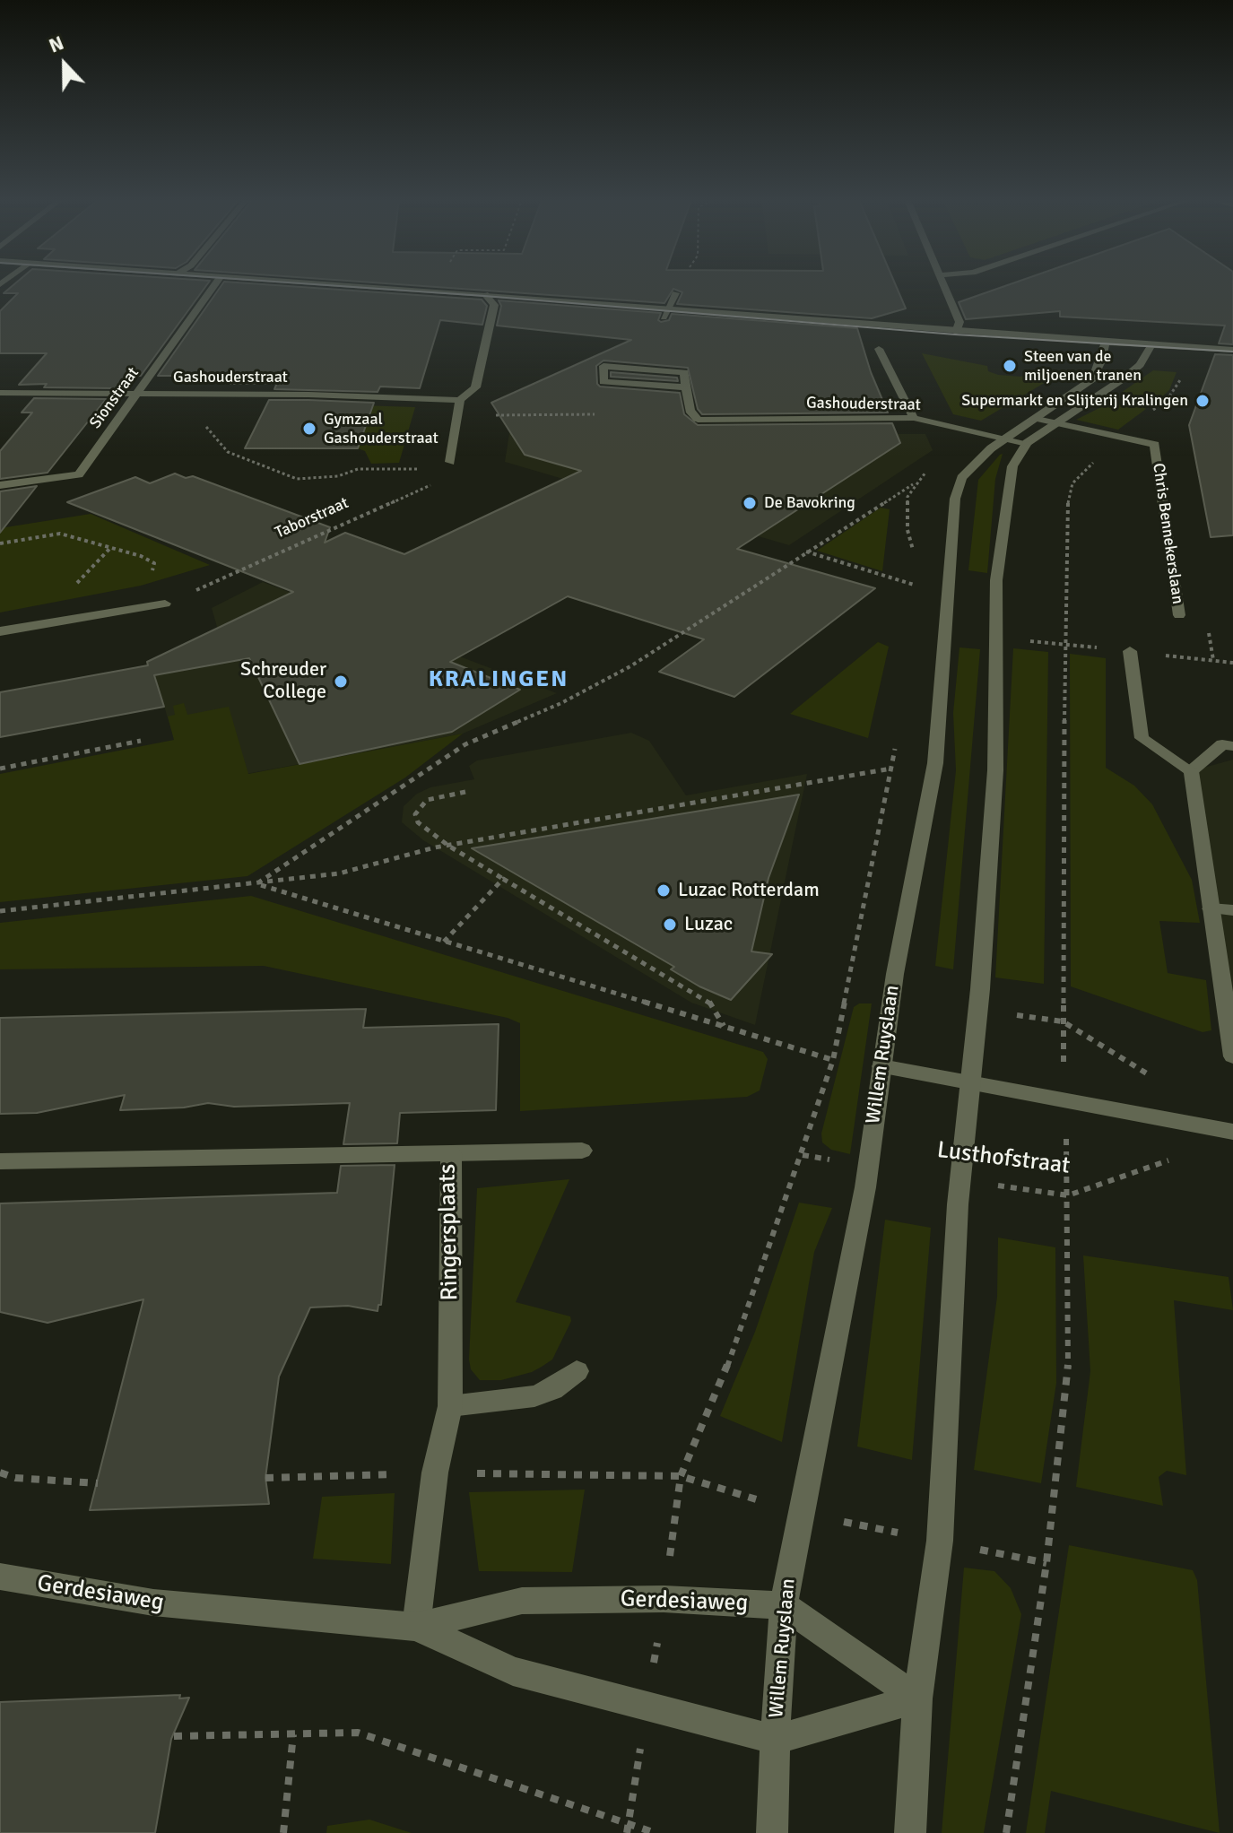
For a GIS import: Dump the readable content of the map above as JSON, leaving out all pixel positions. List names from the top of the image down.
{
  "streets": {
    "street": [
      "Gashouderstraat",
      "Sionstraat",
      "Chris Bennekerslaan",
      "Willem Ruyslaan",
      "Ringersplaats",
      "Gerdesiaweg"
    ],
    "path": ["Taborstraat", "Lusthofstraat"]
  },
  "crossings": [
    ["Gashouderstraat", "Sionstraat"],
    ["Gashouderstraat", "Willem Ruyslaan"],
    ["Chris Bennekerslaan", "Willem Ruyslaan"],
    ["Willem Ruyslaan", "Gerdesiaweg"],
    ["Ringersplaats", "Gerdesiaweg"]
  ],
  "districts": ["KRALINGEN"],
  "places": [
    "Steen van de miljoenen tranen",
    "Supermarkt en Slijterij Kralingen",
    "Gymzaal Gashouderstraat",
    "De Bavokring",
    "Schreuder College",
    "Luzac Rotterdam",
    "Luzac"
  ],
  "north": "top"
}
